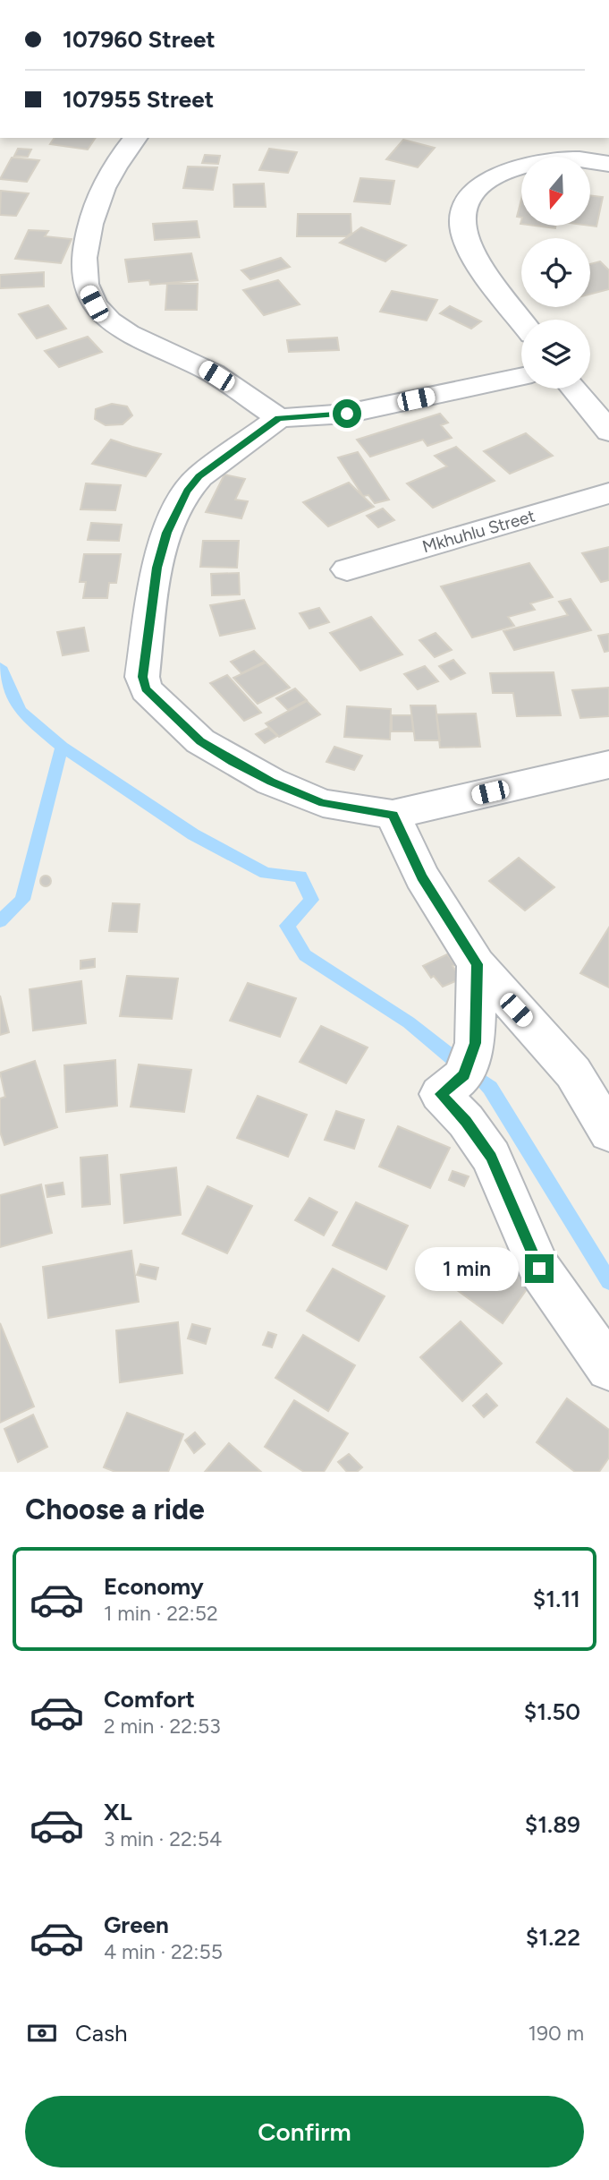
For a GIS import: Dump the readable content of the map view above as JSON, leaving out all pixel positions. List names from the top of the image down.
{
  "streets": {
    "street": ["Mkhuhlu Street"]
  },
  "north": "bottom",
  "page": {
    "banner": ["107960 Street", "107955 Street"],
    "bubble": "1 min",
    "heading": "Choose a ride",
    "list": [
      {
        "name": "Economy",
        "note": "1 min · 22:52",
        "value": "$1.11"
      },
      {
        "name": "Comfort",
        "note": "2 min · 22:53",
        "value": "$1.50"
      },
      {
        "name": "XL",
        "note": "3 min · 22:54",
        "value": "$1.89"
      },
      {
        "name": "Green",
        "note": "4 min · 22:55",
        "value": "$1.22"
      }
    ],
    "pay": ["Cash", "190 m"],
    "buttons": "Confirm"
  }
}
